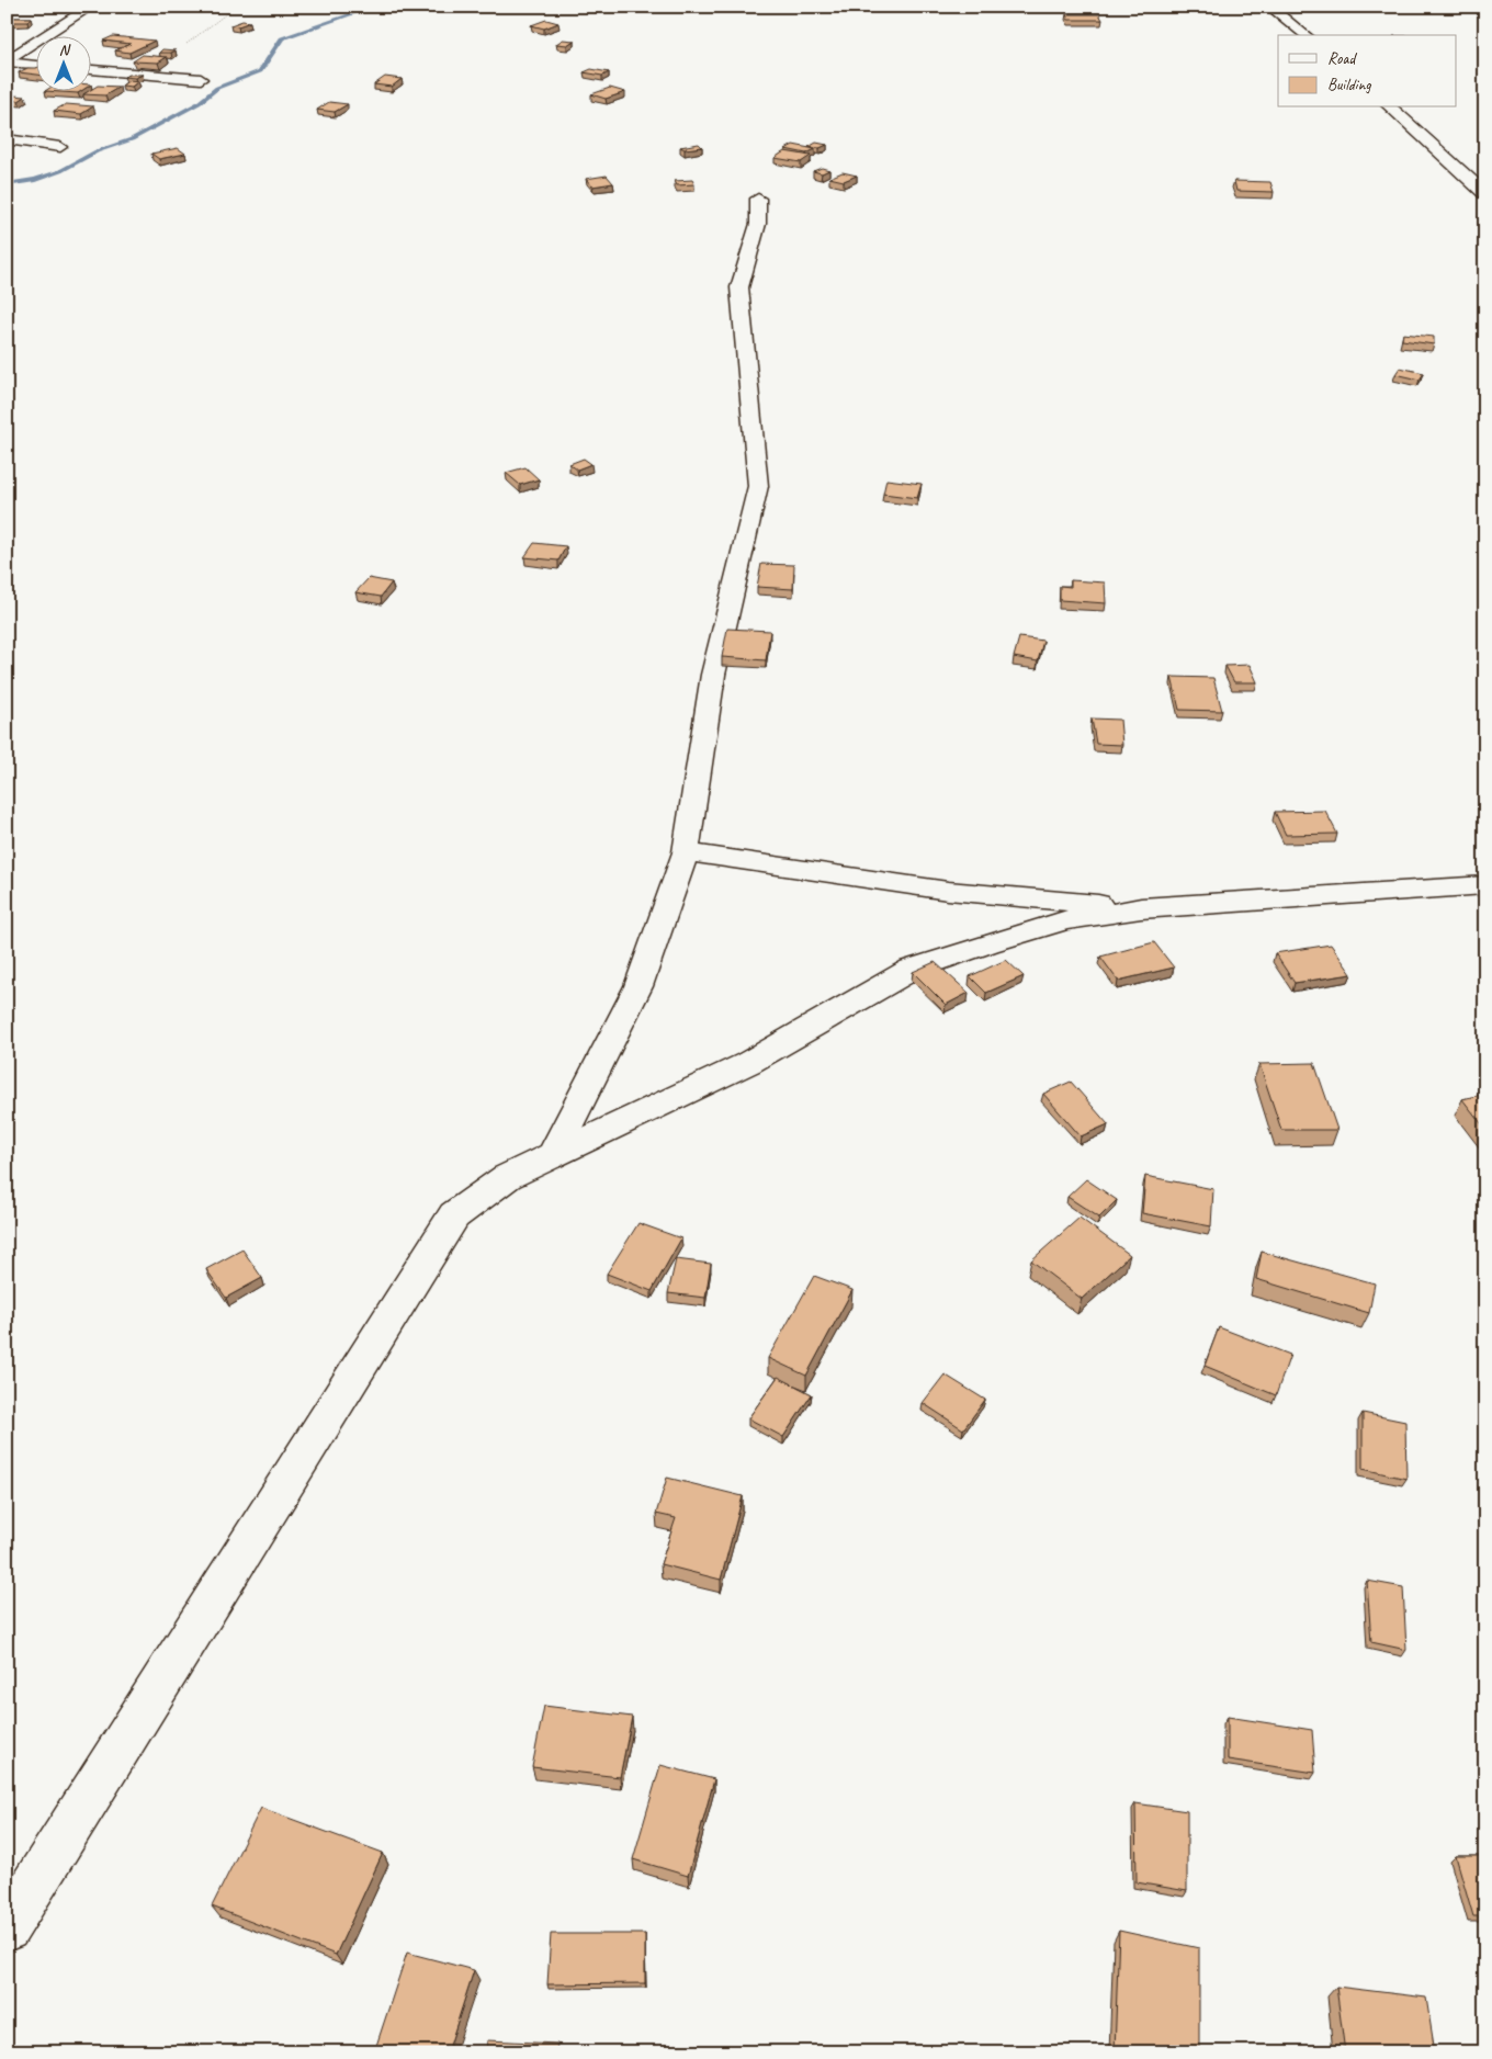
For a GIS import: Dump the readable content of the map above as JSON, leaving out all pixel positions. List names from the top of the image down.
{
  "legend": ["Road", "Building"],
  "north": "top"
}
